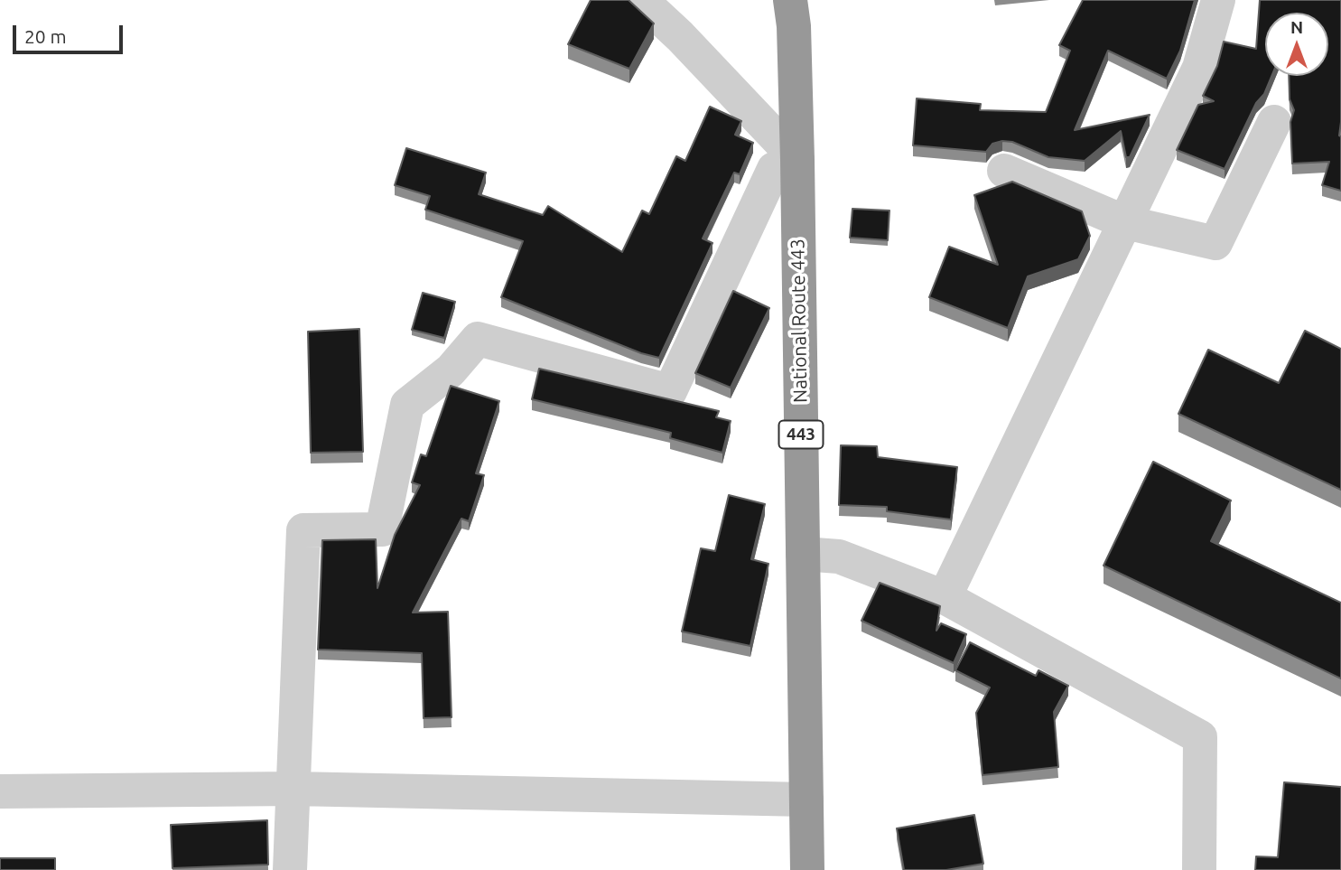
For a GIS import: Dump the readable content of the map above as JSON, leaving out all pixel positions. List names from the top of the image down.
{
  "streets": {
    "highway": ["National Route 443", "443"]
  },
  "scale_bar": "20 m",
  "north": "top"
}
